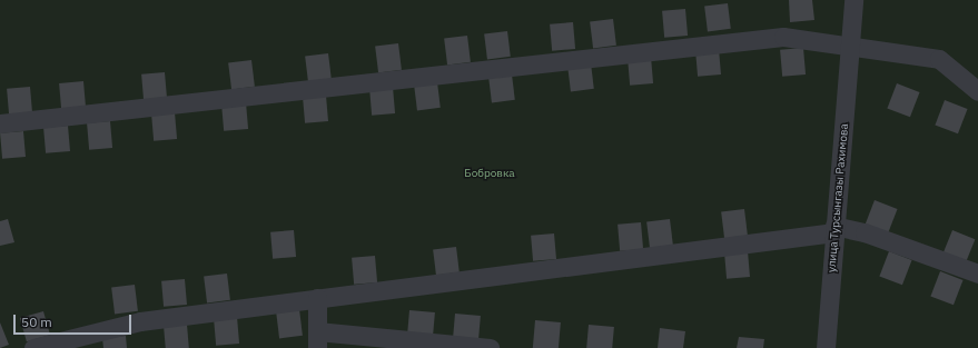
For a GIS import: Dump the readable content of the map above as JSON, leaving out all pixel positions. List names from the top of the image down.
{
  "streets": {
    "street": ["улица Турсынгазы Рахимова"]
  },
  "parks": ["Бобровка"],
  "scale_bar": "50 m"
}
